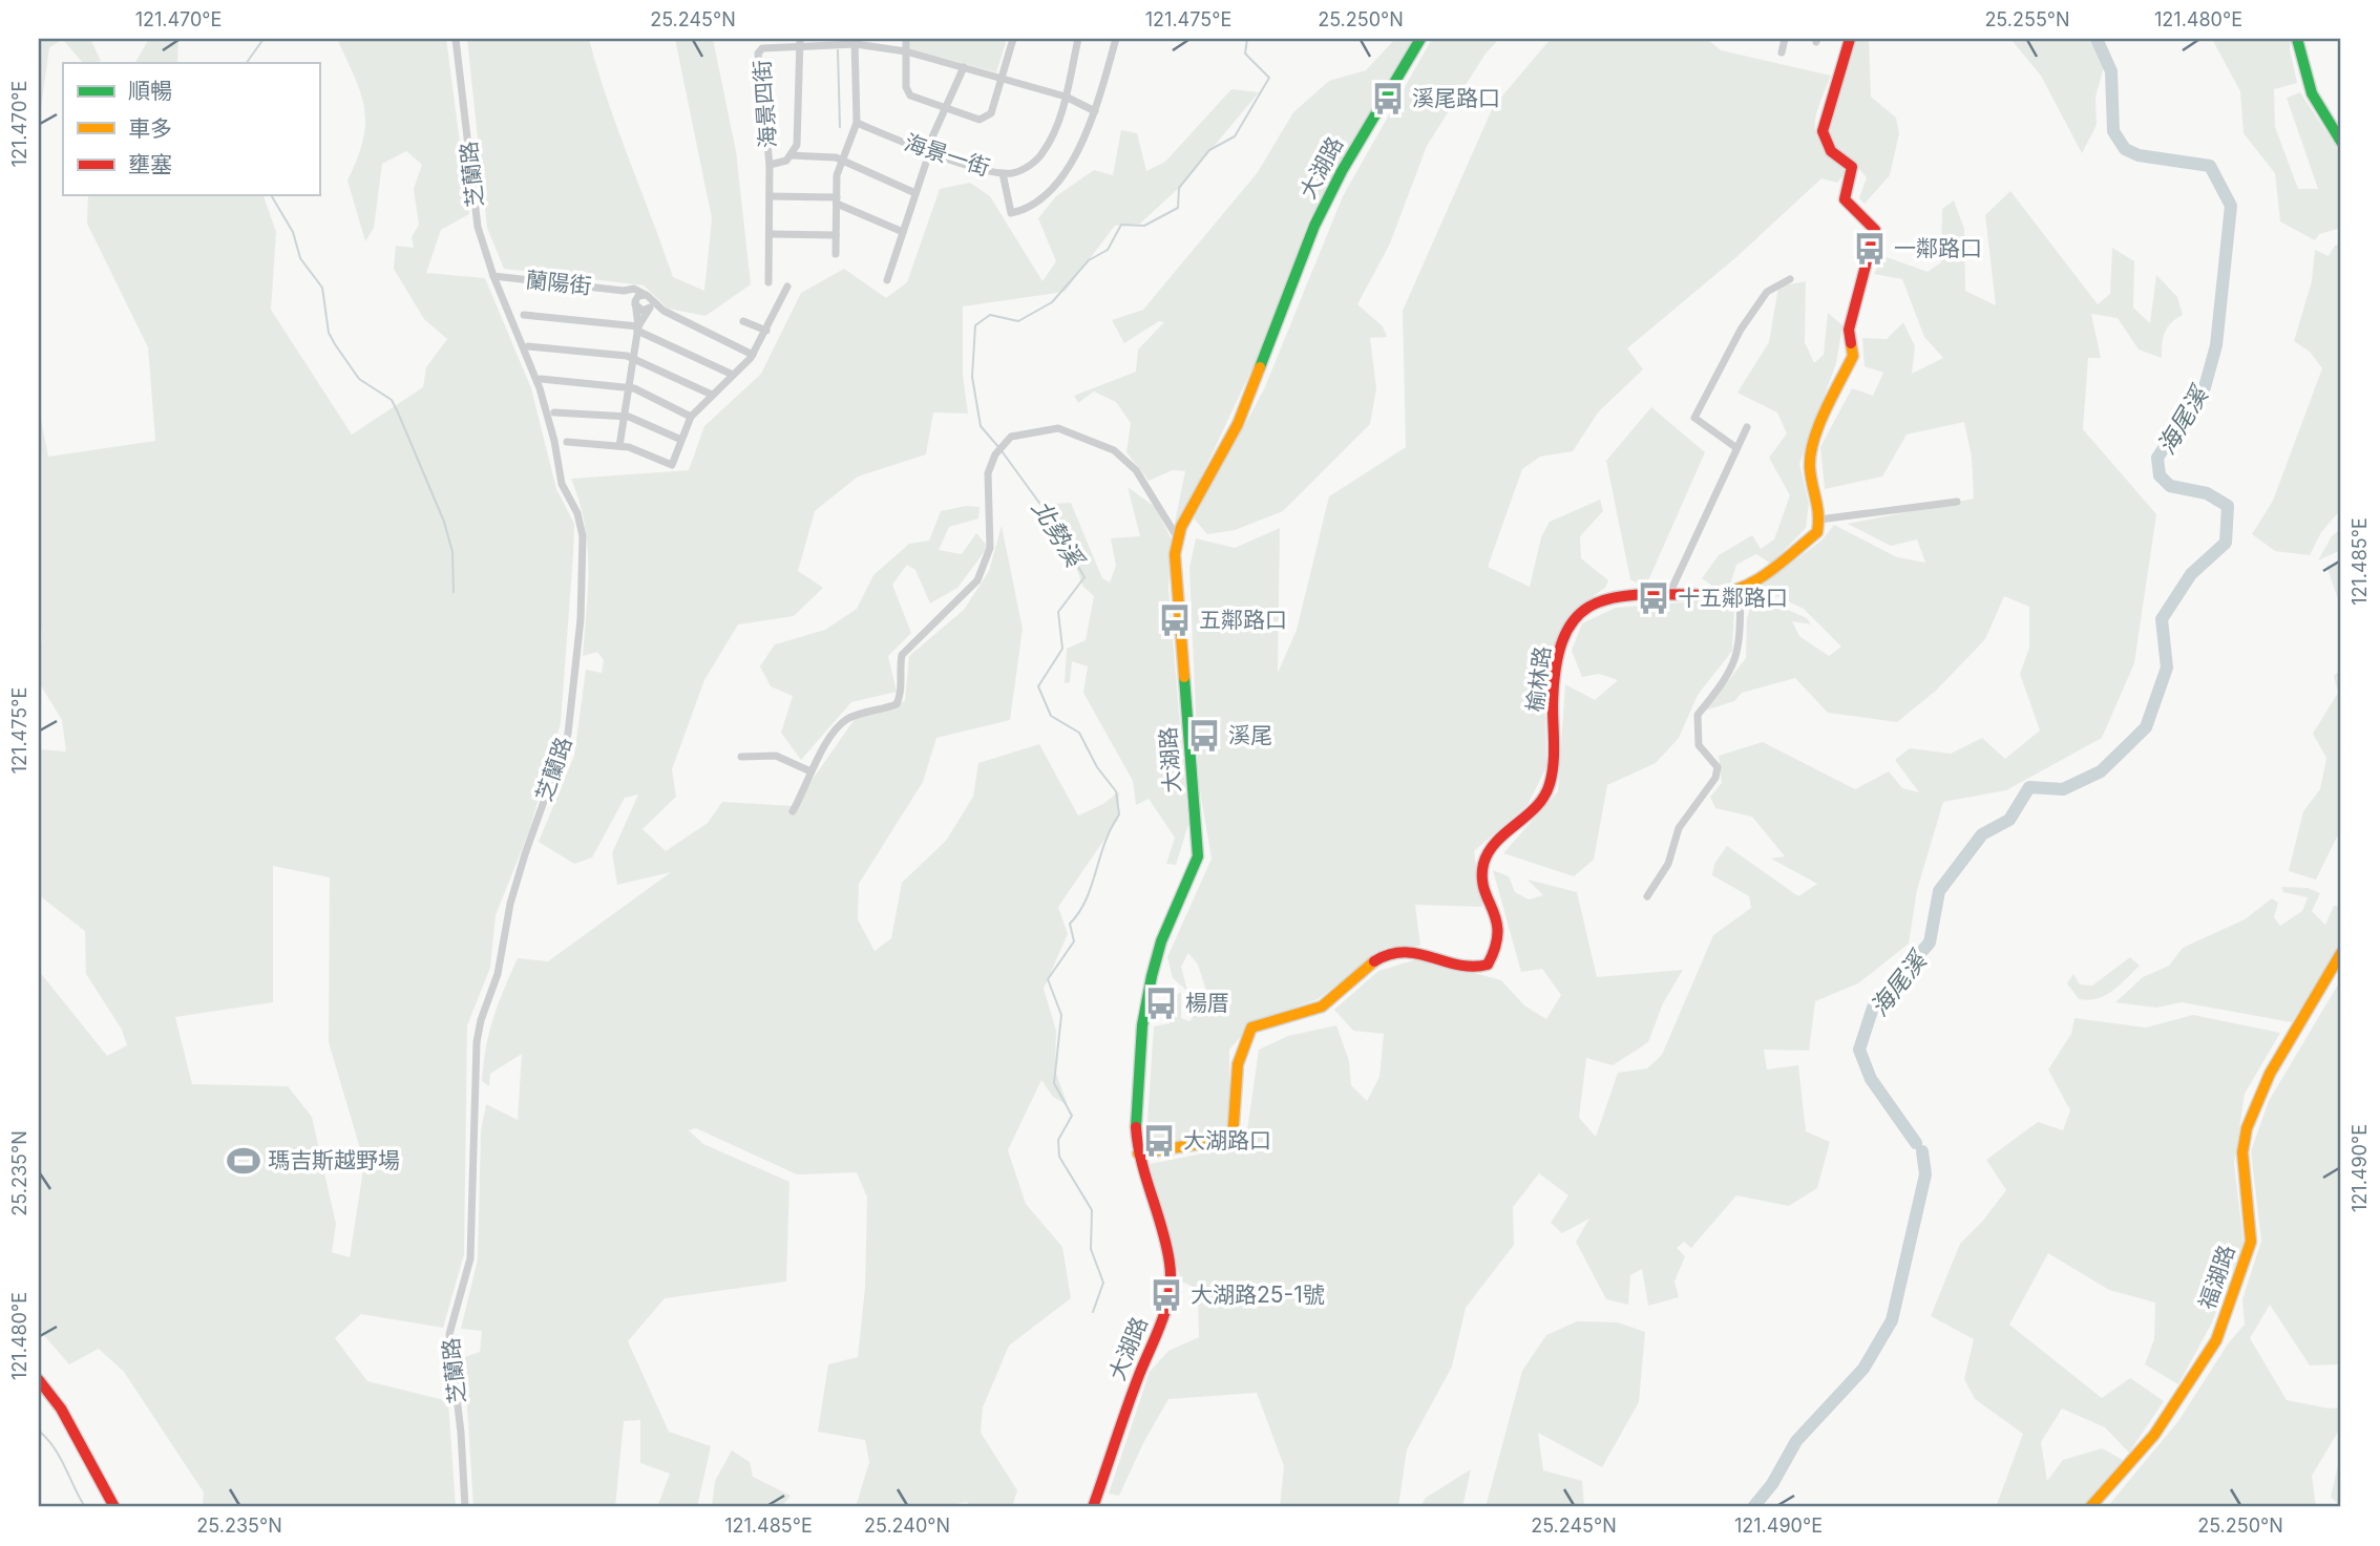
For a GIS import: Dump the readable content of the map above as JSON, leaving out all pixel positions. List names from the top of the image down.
{
  "streets": {
    "street": [
      "海景四街",
      "海景一街",
      "大湖路",
      "芝蘭路",
      "蘭陽街",
      "榆林路",
      "福湖路"
    ]
  },
  "crossings": [
    ["海景四街", "海景一街"],
    ["大湖路", "榆林路"],
    ["芝蘭路", "蘭陽街"]
  ],
  "water": ["海尾溪", "北勢溪"],
  "places": {
    "bus stop": [
      "溪尾路口",
      "一鄰路口",
      "十五鄰路口",
      "五鄰路口",
      "溪尾",
      "楊厝",
      "大湖路口",
      "大湖路25-1號"
    ],
    "sports": ["瑪吉斯越野場"]
  },
  "legend": ["順暢", "車多", "壅塞"],
  "coordinates": [
    "121.470°E",
    "25.245°N",
    "121.475°E",
    "25.250°N",
    "25.255°N",
    "121.480°E",
    "121.485°E",
    "121.490°E",
    "25.235°N",
    "25.240°N"
  ]
}
